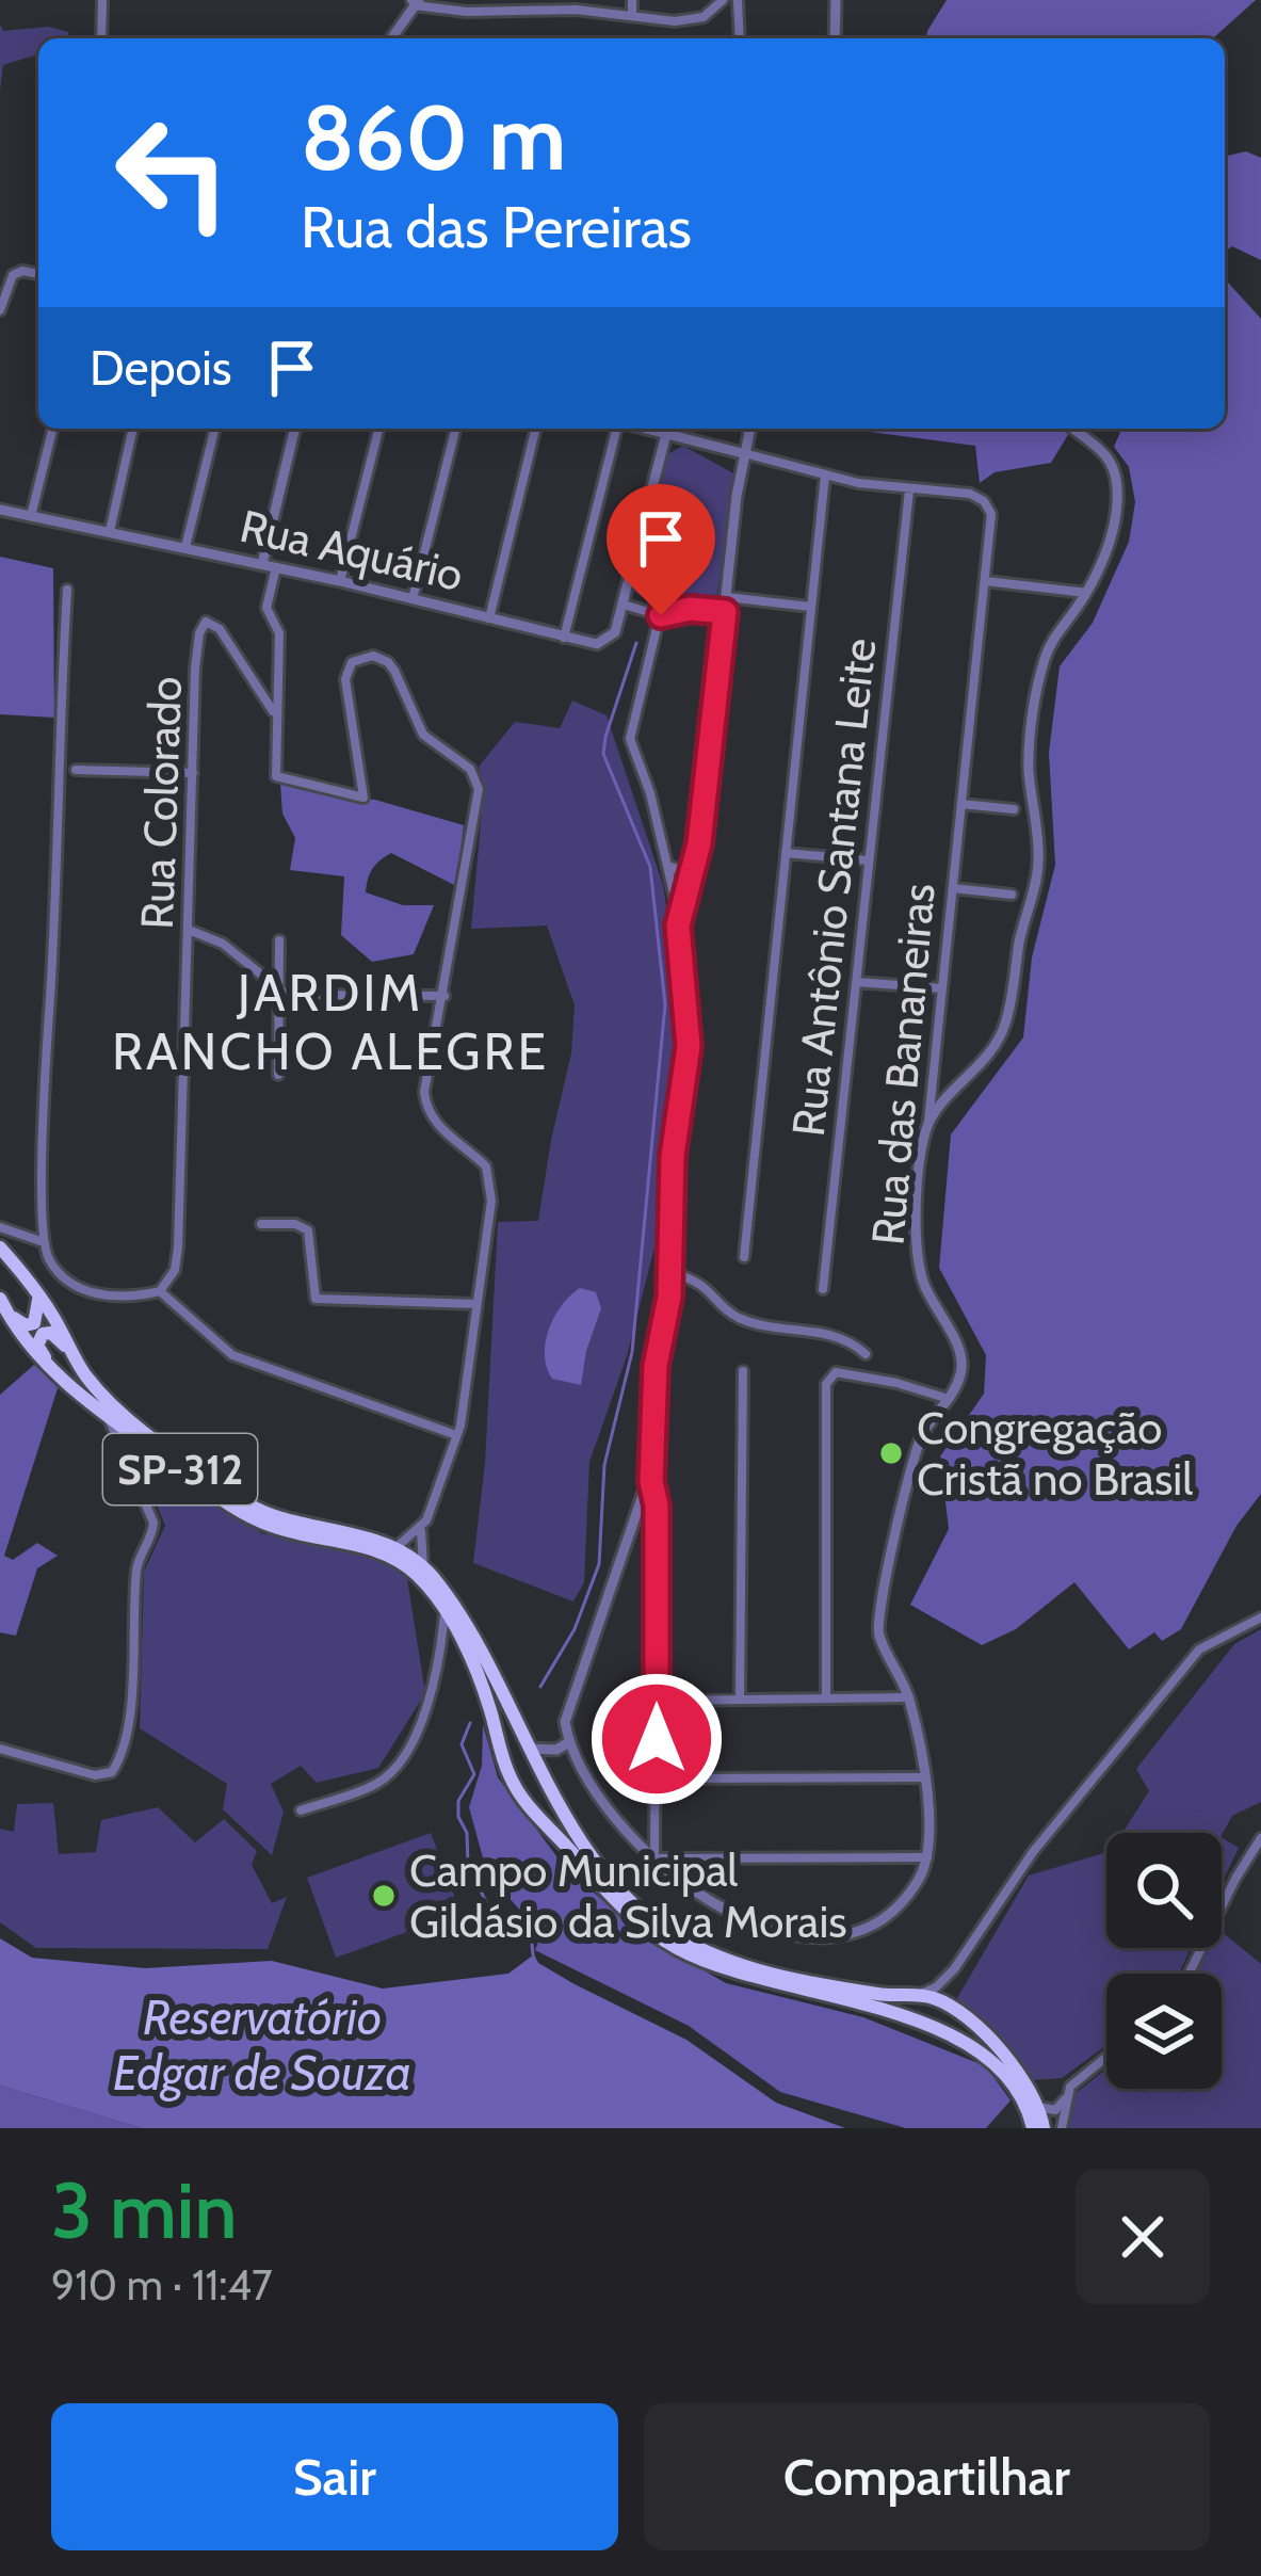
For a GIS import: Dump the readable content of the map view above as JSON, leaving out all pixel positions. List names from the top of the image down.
{
  "streets": {
    "main road": ["SP-312"],
    "street": [
      "Rua Aquário",
      "Rua Colorado",
      "Rua Antônio Santana Leite",
      "Rua das Bananeiras"
    ]
  },
  "crossings": [
    ["Rua Antônio Santana Leite", "Rua das Bananeiras"]
  ],
  "districts": ["JARDIM RANCHO ALEGRE"],
  "water": ["Reservatório Edgar de Souza"],
  "places": ["Congregação Cristã no Brasil", "Campo Municipal Gildásio da Silva Morais"],
  "page": {
    "turn": ["860 m", "Rua das Pereiras"],
    "then": "Depois",
    "heading": ["3 min", "910 m · 11:47"],
    "buttons": ["Sair", "Compartilhar"]
  }
}
